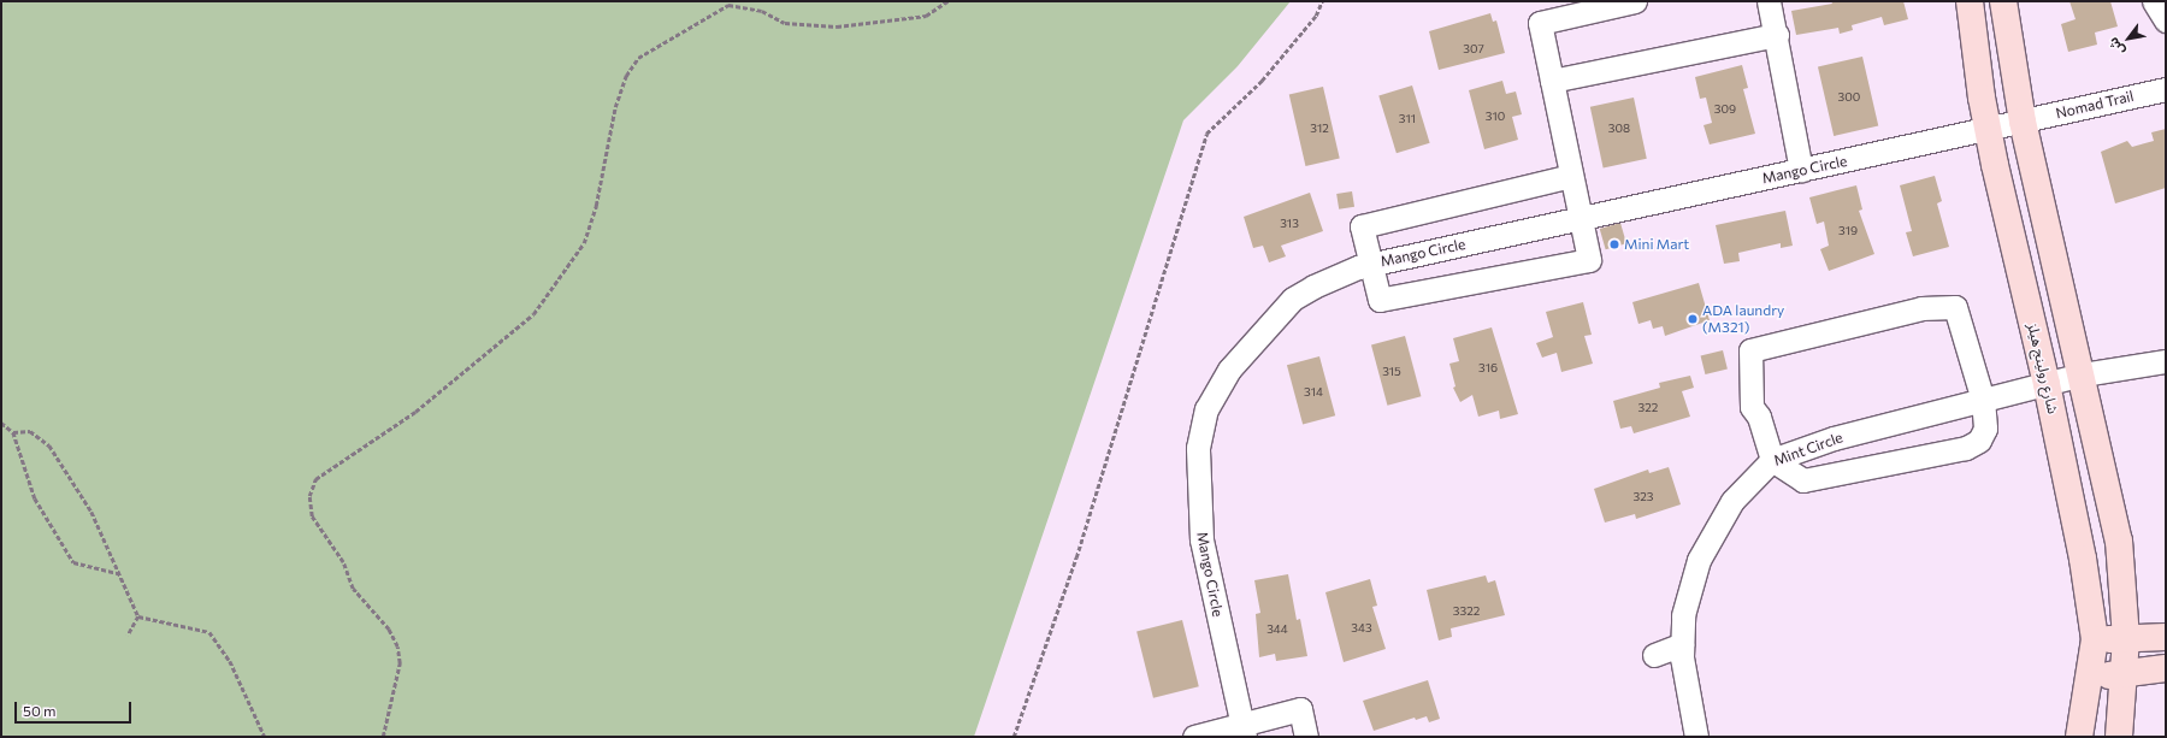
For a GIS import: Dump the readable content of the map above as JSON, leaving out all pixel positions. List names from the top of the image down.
{
  "streets": {
    "main road": ["شارع رولينج هيلز"],
    "street": ["Nomad Trail", "Mango Circle", "Mint Circle"]
  },
  "crossings": [
    ["Nomad Trail", "Mango Circle"],
    ["Mango Circle", "شارع رولينج هيلز"],
    ["شارع رولينج هيلز", "Mint Circle"]
  ],
  "places": ["Mini Mart", "ADA laundry (M321)"],
  "house_numbers": [
    "307",
    "300",
    "309",
    "310",
    "311",
    "312",
    "308",
    "313",
    "319",
    "316",
    "315",
    "314",
    "322",
    "323",
    "3322",
    "343",
    "344"
  ],
  "scale_bar": "50 m",
  "north": "bottom left"
}
